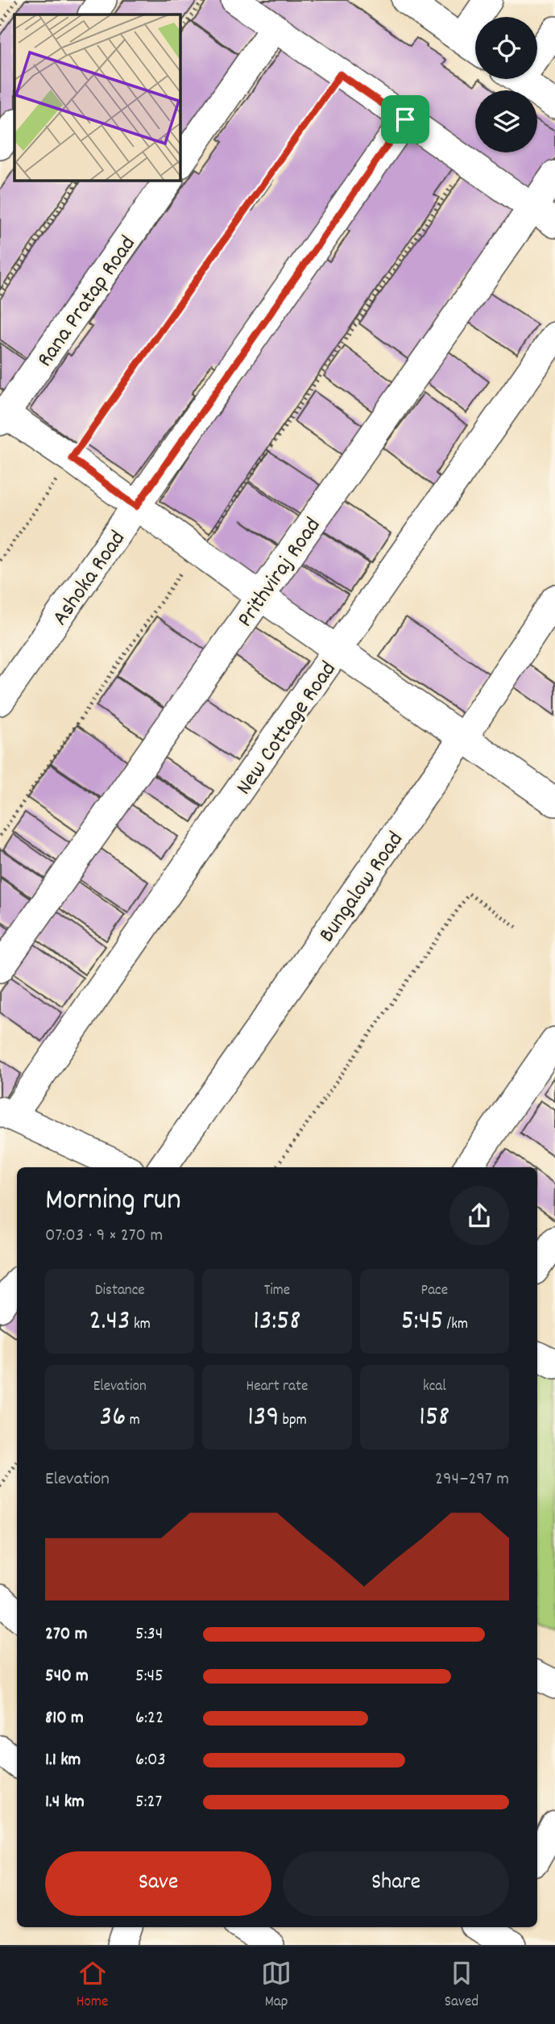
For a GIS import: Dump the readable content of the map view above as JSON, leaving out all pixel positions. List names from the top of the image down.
{
  "streets": {
    "street": [
      "Rana Pratap Road",
      "Prithviraj Road",
      "Ashoka Road",
      "New Cottage Road",
      "Bungalow Road"
    ]
  },
  "page": {
    "heading": ["Morning run", "07:03 · 9 × 270 m"],
    "stats": [
      ["Distance", "2.43 km"],
      ["Time", "13:58"],
      ["Pace", "5:45 /km"],
      ["Elevation", "36 m"],
      ["Heart rate", "139 bpm"],
      ["kcal", "158"]
    ],
    "chart": ["Elevation", "294–297 m"],
    "list": [
      {
        "name": "270 m",
        "note": "5:34"
      },
      {
        "name": "540 m",
        "note": "5:45"
      },
      {
        "name": "810 m",
        "note": "6:22"
      },
      {
        "name": "1.1 km",
        "note": "6:03"
      },
      {
        "name": "1.4 km",
        "note": "5:27"
      }
    ],
    "buttons": ["Save", "Share"],
    "tabs": ["Home", "Map", "Saved"]
  }
}
